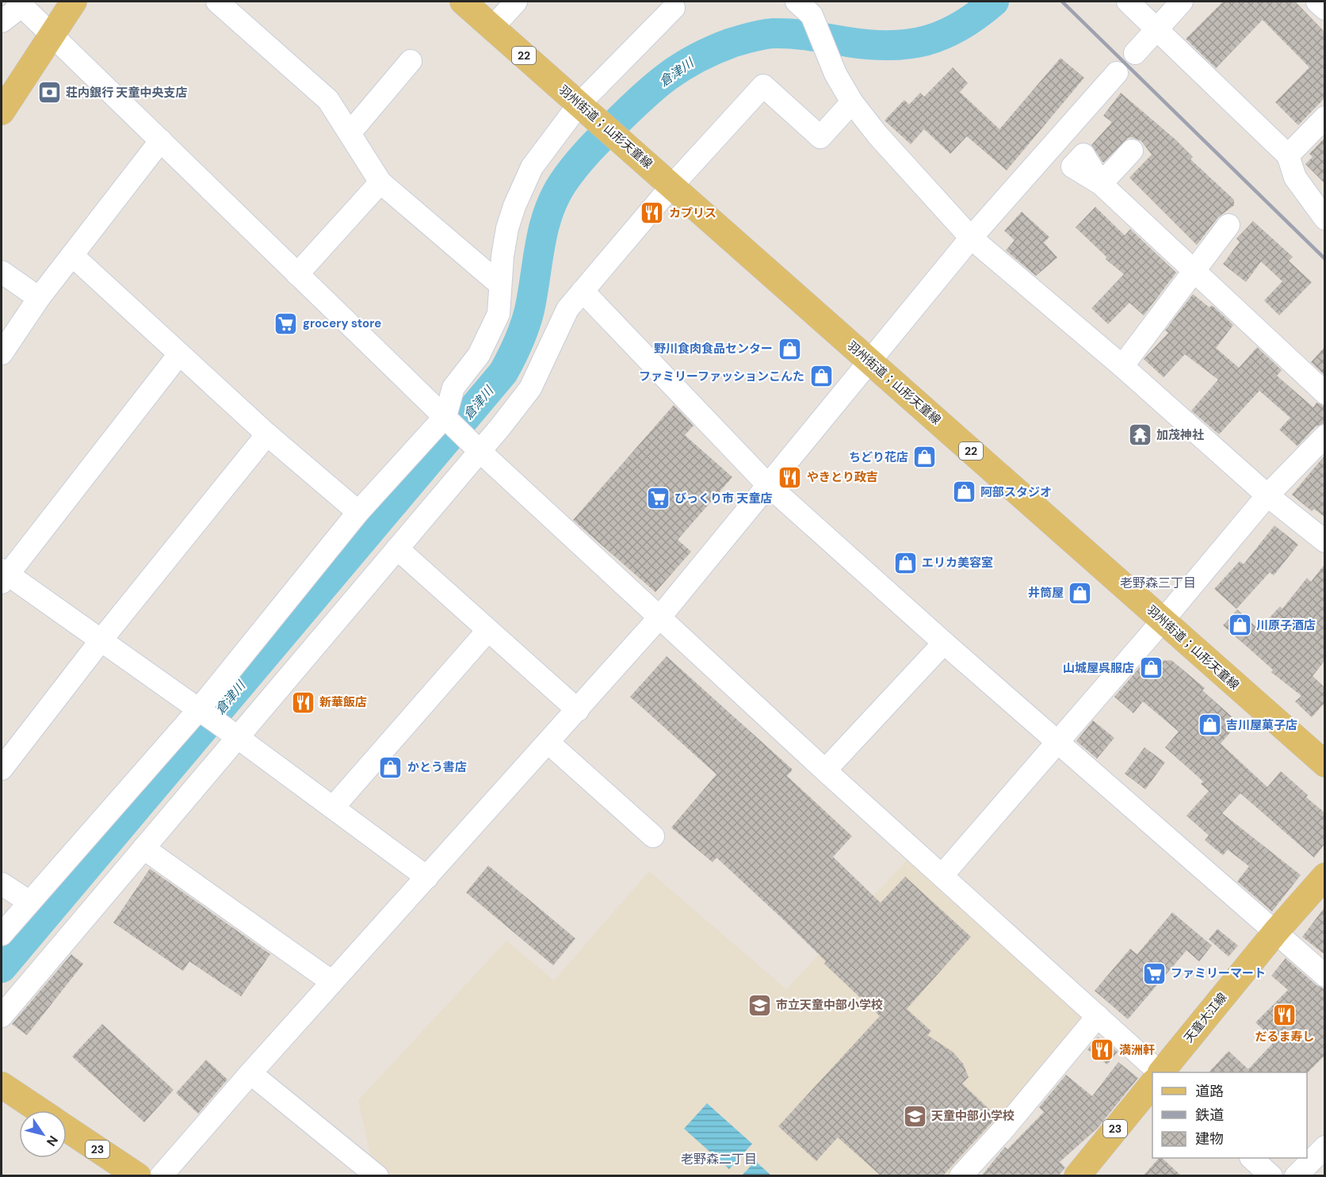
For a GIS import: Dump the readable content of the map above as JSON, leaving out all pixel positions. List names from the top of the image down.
{
  "streets": {
    "main road": [
      "22",
      "羽州街道；山形天童線",
      "天童大江線",
      "23"
    ]
  },
  "districts": ["老野森三丁目", "老野森二丁目"],
  "water": ["倉津川"],
  "places": {
    "bank": ["荘内銀行 天童中央支店"],
    "restaurant": [
      "カプリス",
      "やきとり政吉",
      "新華飯店",
      "だるま寿し",
      "満洲軒"
    ],
    "supermarket": ["grocery store", "びっくり市 天童店", "ファミリーマート"],
    "shop": [
      "野川食肉食品センター",
      "ファミリーファッションこんた",
      "ちどり花店",
      "阿部スタジオ",
      "エリカ美容室",
      "井筒屋",
      "川原子酒店",
      "山城屋呉服店",
      "吉川屋菓子店",
      "かとう書店"
    ],
    "temple": ["加茂神社"],
    "school or university": ["市立天童中部小学校", "天童中部小学校"]
  },
  "legend": ["道路", "鉄道", "建物"],
  "north": "bottom right"
}
